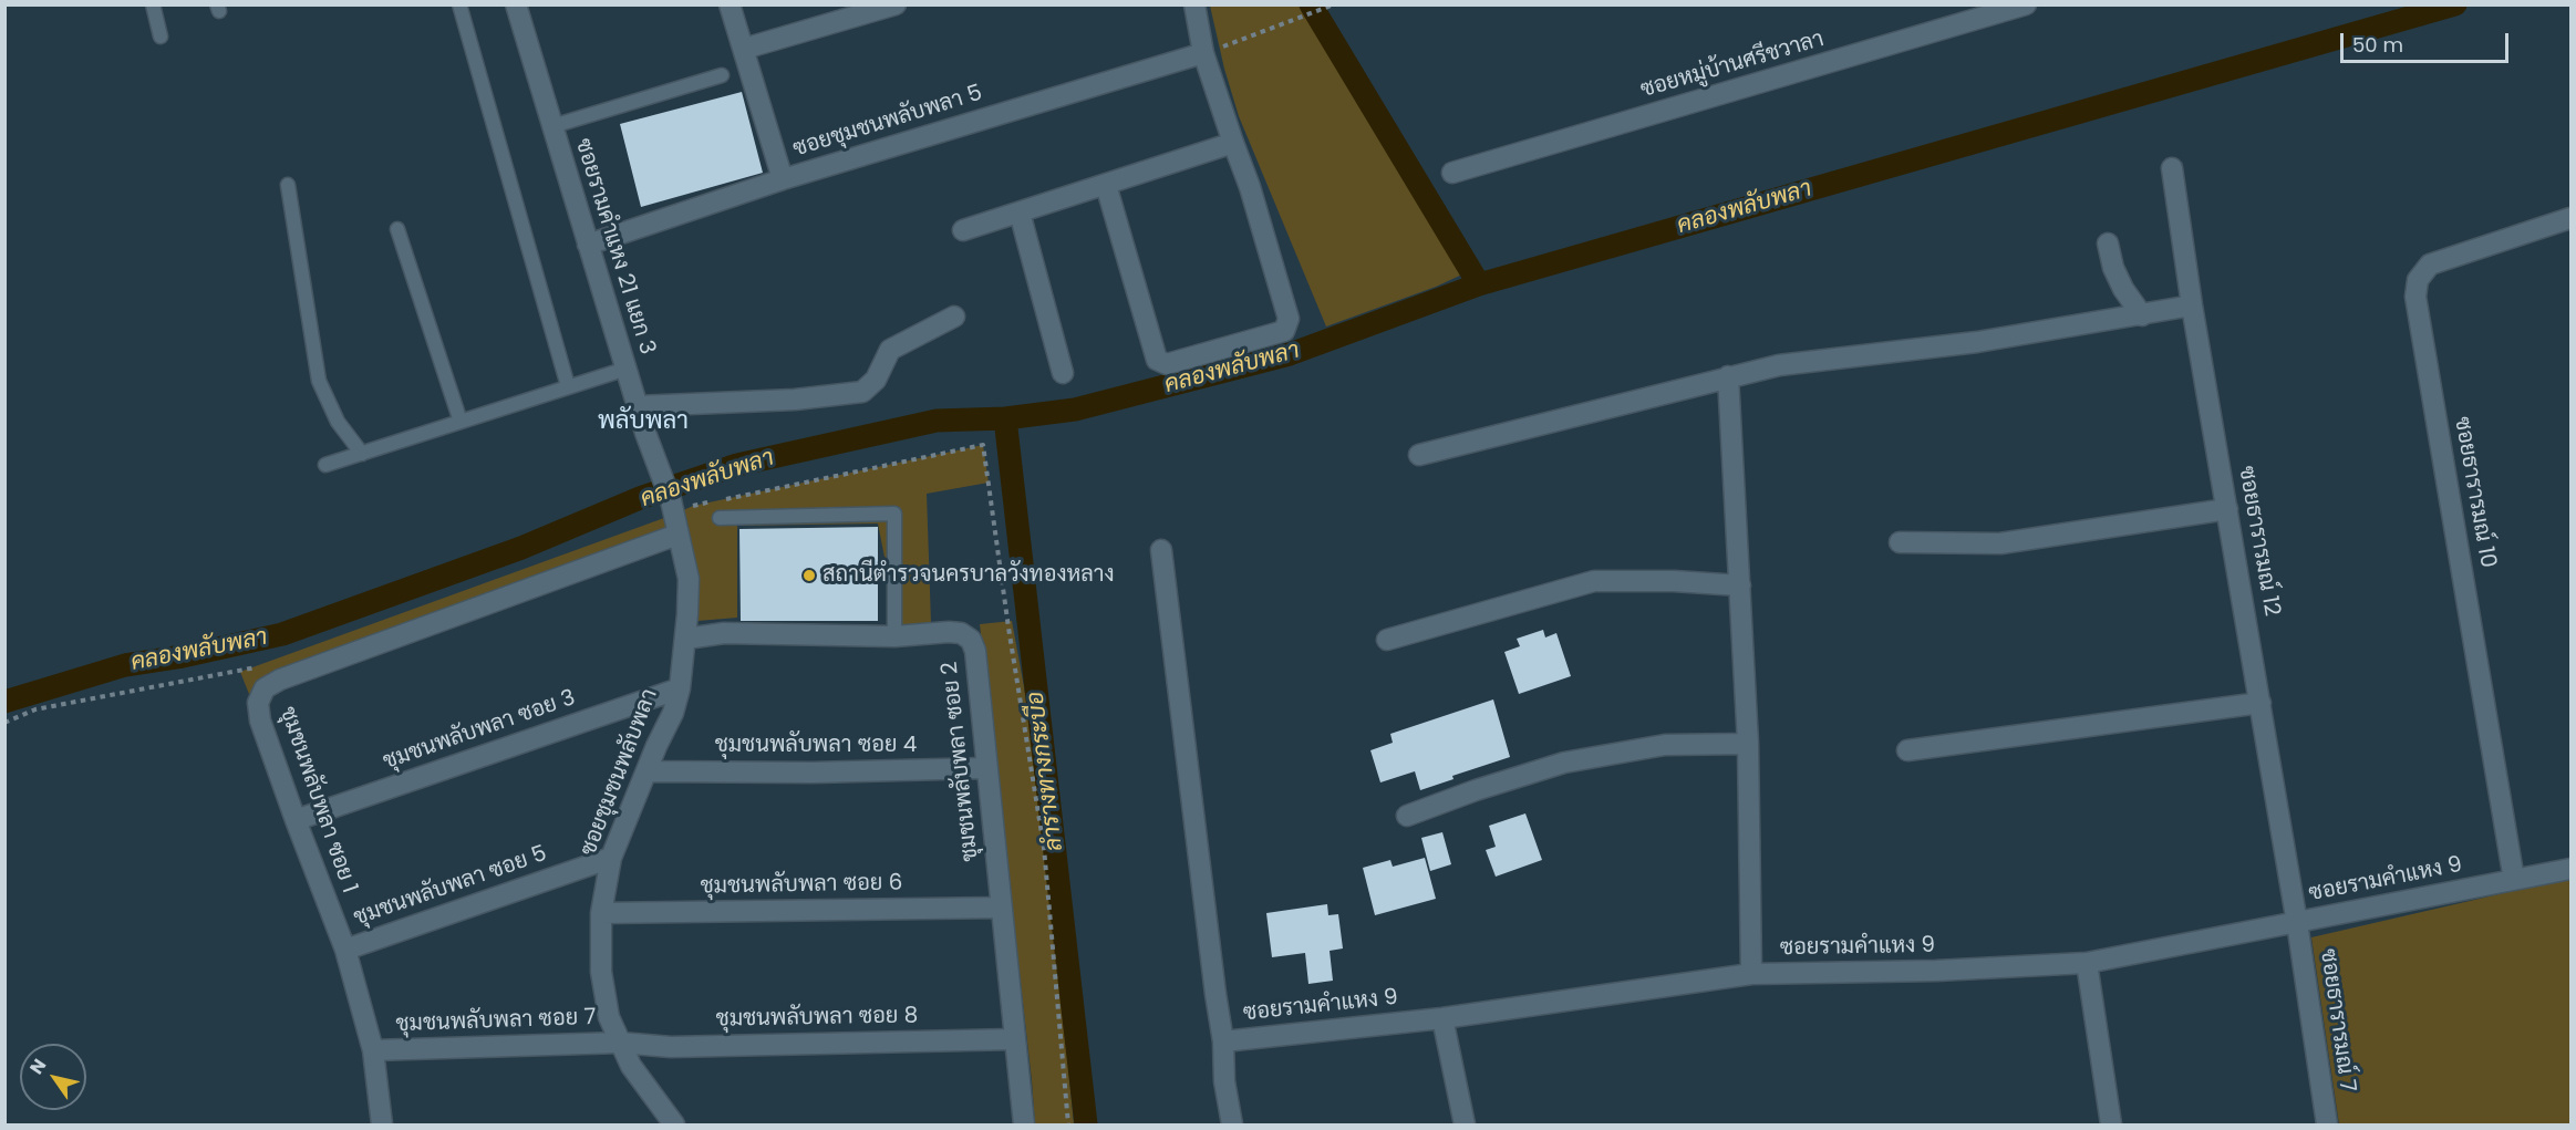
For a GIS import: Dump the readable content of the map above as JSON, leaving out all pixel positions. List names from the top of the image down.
{
  "streets": {
    "street": [
      "ซอยหมู่บ้านศรีชวาลา",
      "ซอยชุมชนพลับพลา 5",
      "ซอยรามคำแหง 21 แยก 3",
      "ซอยธารารมณ์ 10",
      "ซอยธารารมณ์ 12",
      "ชุมชนพลับพลา ซอย 3",
      "ชุมชนพลับพลา ซอย 4",
      "ชุมชนพลับพลา ซอย 2",
      "ซอยชุมชนพลับพลา",
      "ชุมชนพลับพลา ซอย 1",
      "ซอยรามคำแหง 9",
      "ชุมชนพลับพลา ซอย 6",
      "ชุมชนพลับพลา ซอย 5",
      "ชุมชนพลับพลา ซอย 8",
      "ซอยธารารมณ์ 7",
      "ชุมชนพลับพลา ซอย 7"
    ]
  },
  "crossings": [
    ["ซอยชุมชนพลับพลา 5", "ซอยรามคำแหง 21 แยก 3"],
    ["ซอยรามคำแหง 21 แยก 3", "ซอยชุมชนพลับพลา"],
    ["ซอยธารารมณ์ 10", "ซอยรามคำแหง 9"],
    ["ซอยธารารมณ์ 12", "ซอยรามคำแหง 9"],
    ["ซอยธารารมณ์ 12", "ซอยธารารมณ์ 7"],
    ["ชุมชนพลับพลา ซอย 3", "ซอยชุมชนพลับพลา"],
    ["ชุมชนพลับพลา ซอย 3", "ชุมชนพลับพลา ซอย 1"],
    ["ชุมชนพลับพลา ซอย 4", "ชุมชนพลับพลา ซอย 2"],
    ["ชุมชนพลับพลา ซอย 4", "ซอยชุมชนพลับพลา"],
    ["ชุมชนพลับพลา ซอย 2", "ซอยชุมชนพลับพลา"],
    ["ชุมชนพลับพลา ซอย 2", "ชุมชนพลับพลา ซอย 6"],
    ["ชุมชนพลับพลา ซอย 2", "ชุมชนพลับพลา ซอย 8"],
    ["ซอยชุมชนพลับพลา", "ชุมชนพลับพลา ซอย 1"],
    ["ซอยชุมชนพลับพลา", "ชุมชนพลับพลา ซอย 6"],
    ["ซอยชุมชนพลับพลา", "ชุมชนพลับพลา ซอย 5"],
    ["ซอยชุมชนพลับพลา", "ชุมชนพลับพลา ซอย 8"],
    ["ซอยชุมชนพลับพลา", "ชุมชนพลับพลา ซอย 7"],
    ["ชุมชนพลับพลา ซอย 1", "ชุมชนพลับพลา ซอย 5"],
    ["ชุมชนพลับพลา ซอย 1", "ชุมชนพลับพลา ซอย 7"],
    ["ซอยรามคำแหง 9", "ซอยธารารมณ์ 7"],
    ["ชุมชนพลับพลา ซอย 8", "ชุมชนพลับพลา ซอย 7"]
  ],
  "districts": ["พลับพลา"],
  "water": ["คลองพลับพลา", "ลำรางทางกระบือ"],
  "places": ["สถานีตำรวจนครบาลวังทองหลาง"],
  "scale_bar": "50 m",
  "north": "top left"
}
